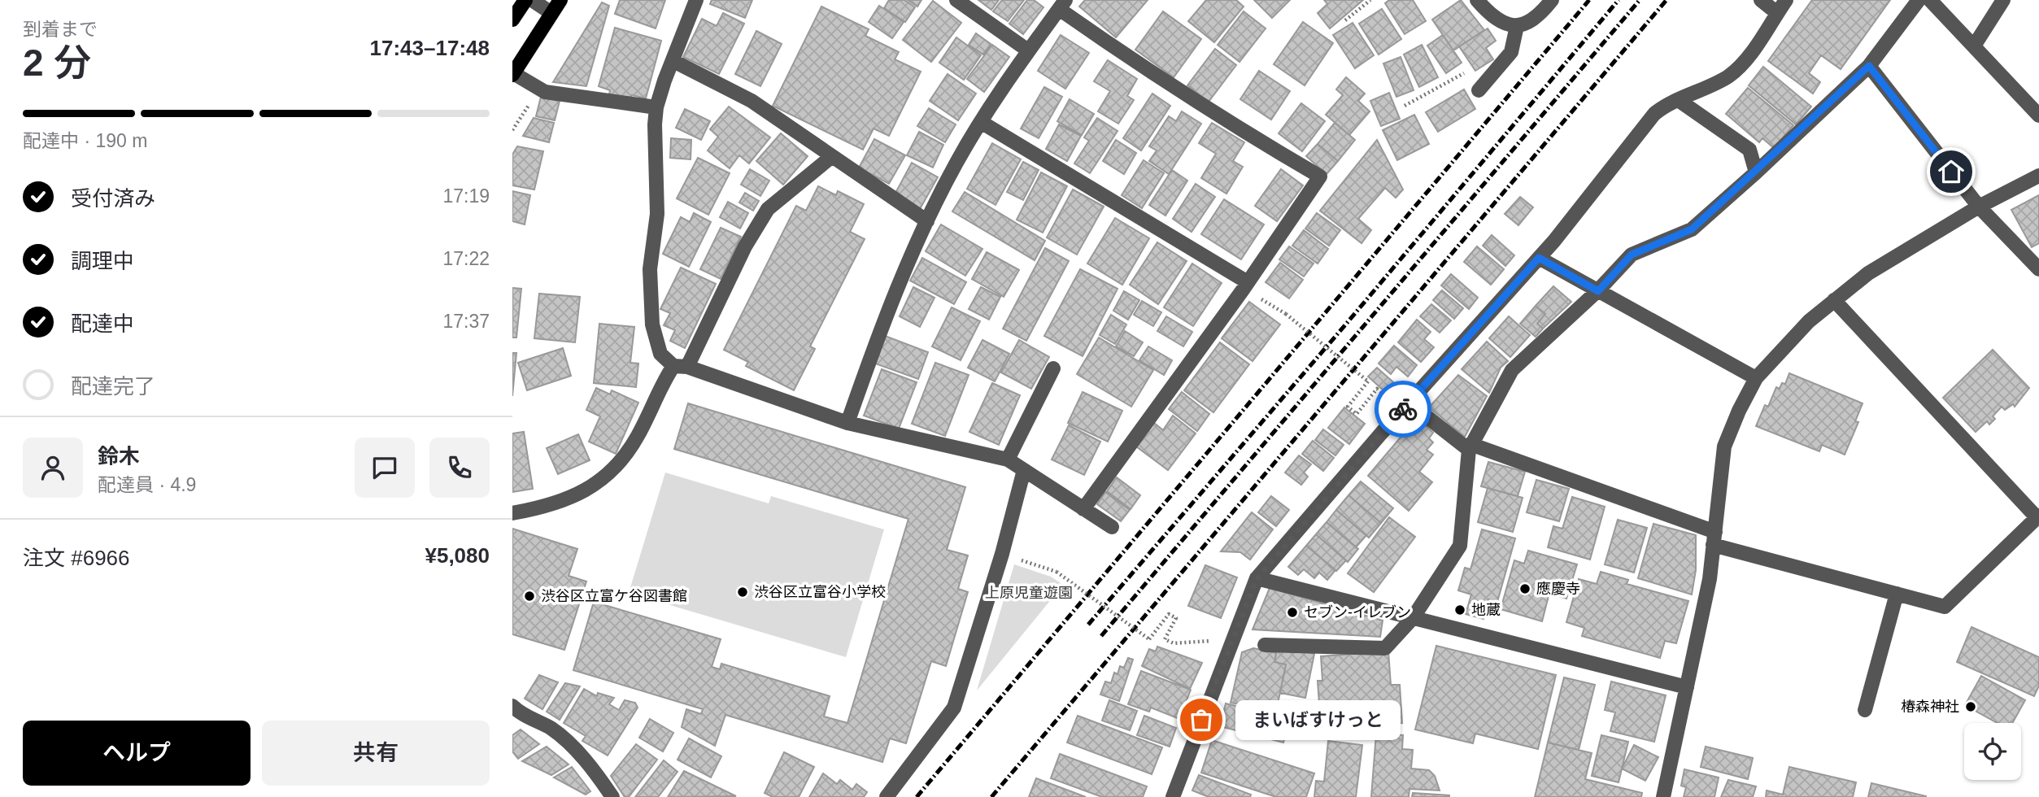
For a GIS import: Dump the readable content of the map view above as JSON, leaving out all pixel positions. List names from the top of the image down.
{
  "parks": ["上原児童遊園"],
  "places": [
    "應慶寺",
    "渋谷区立富谷小学校",
    "渋谷区立富ケ谷図書館",
    "地蔵",
    "セブン-イレブン",
    "椿森神社",
    "まいばすけっと"
  ],
  "page": {
    "heading": ["2 分", "到着まで", "17:43–17:48"],
    "panel": [
      "鈴木",
      "配達員 · 4.9",
      "注文 #6966",
      "¥5,080"
    ],
    "bar": "配達中 · 190 m",
    "list": [
      ["受付済み", "17:19"],
      ["調理中", "17:22"],
      ["配達中", "17:37"],
      "配達完了"
    ],
    "bubble": "まいばすけっと",
    "buttons": ["ヘルプ", "共有"]
  }
}
